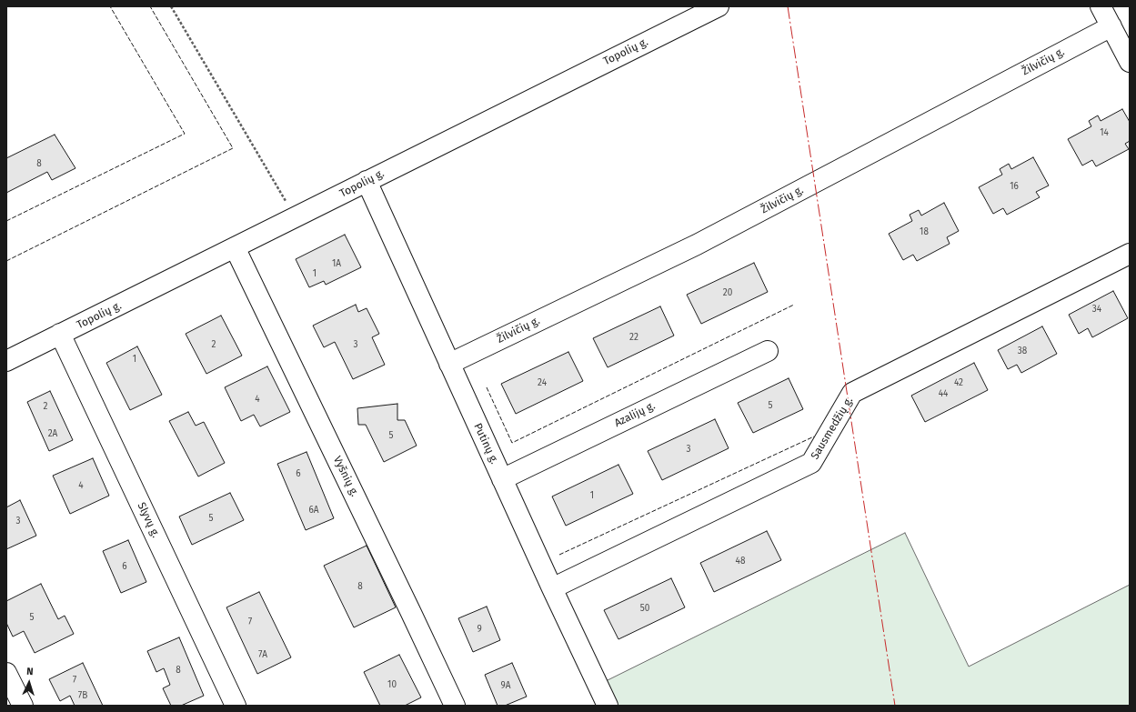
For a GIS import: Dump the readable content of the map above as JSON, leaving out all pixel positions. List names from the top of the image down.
{
  "streets": {
    "street": [
      "Topolių g.",
      "Žilvičių g.",
      "Azalijų g.",
      "Sausmedžių g.",
      "Putinų g.",
      "Vyšnių g.",
      "Slyvų g."
    ]
  },
  "crossings": [
    ["Topolių g.", "Putinų g."],
    ["Topolių g.", "Vyšnių g."],
    ["Topolių g.", "Slyvų g."],
    ["Žilvičių g.", "Putinų g."],
    ["Azalijų g.", "Putinų g."],
    ["Sausmedžių g.", "Putinų g."]
  ],
  "house_numbers": [
    "14",
    "8",
    "16",
    "18",
    "1A",
    "1",
    "20",
    "34",
    "22",
    "2",
    "3",
    "38",
    "1",
    "24",
    "42",
    "44",
    "4",
    "5",
    "2",
    "2A",
    "5",
    "3",
    "6",
    "4",
    "1",
    "6A",
    "5",
    "3",
    "48",
    "6",
    "8",
    "50",
    "5",
    "7",
    "9",
    "7A",
    "8",
    "7",
    "10",
    "9A",
    "7B"
  ],
  "north": "top"
}
